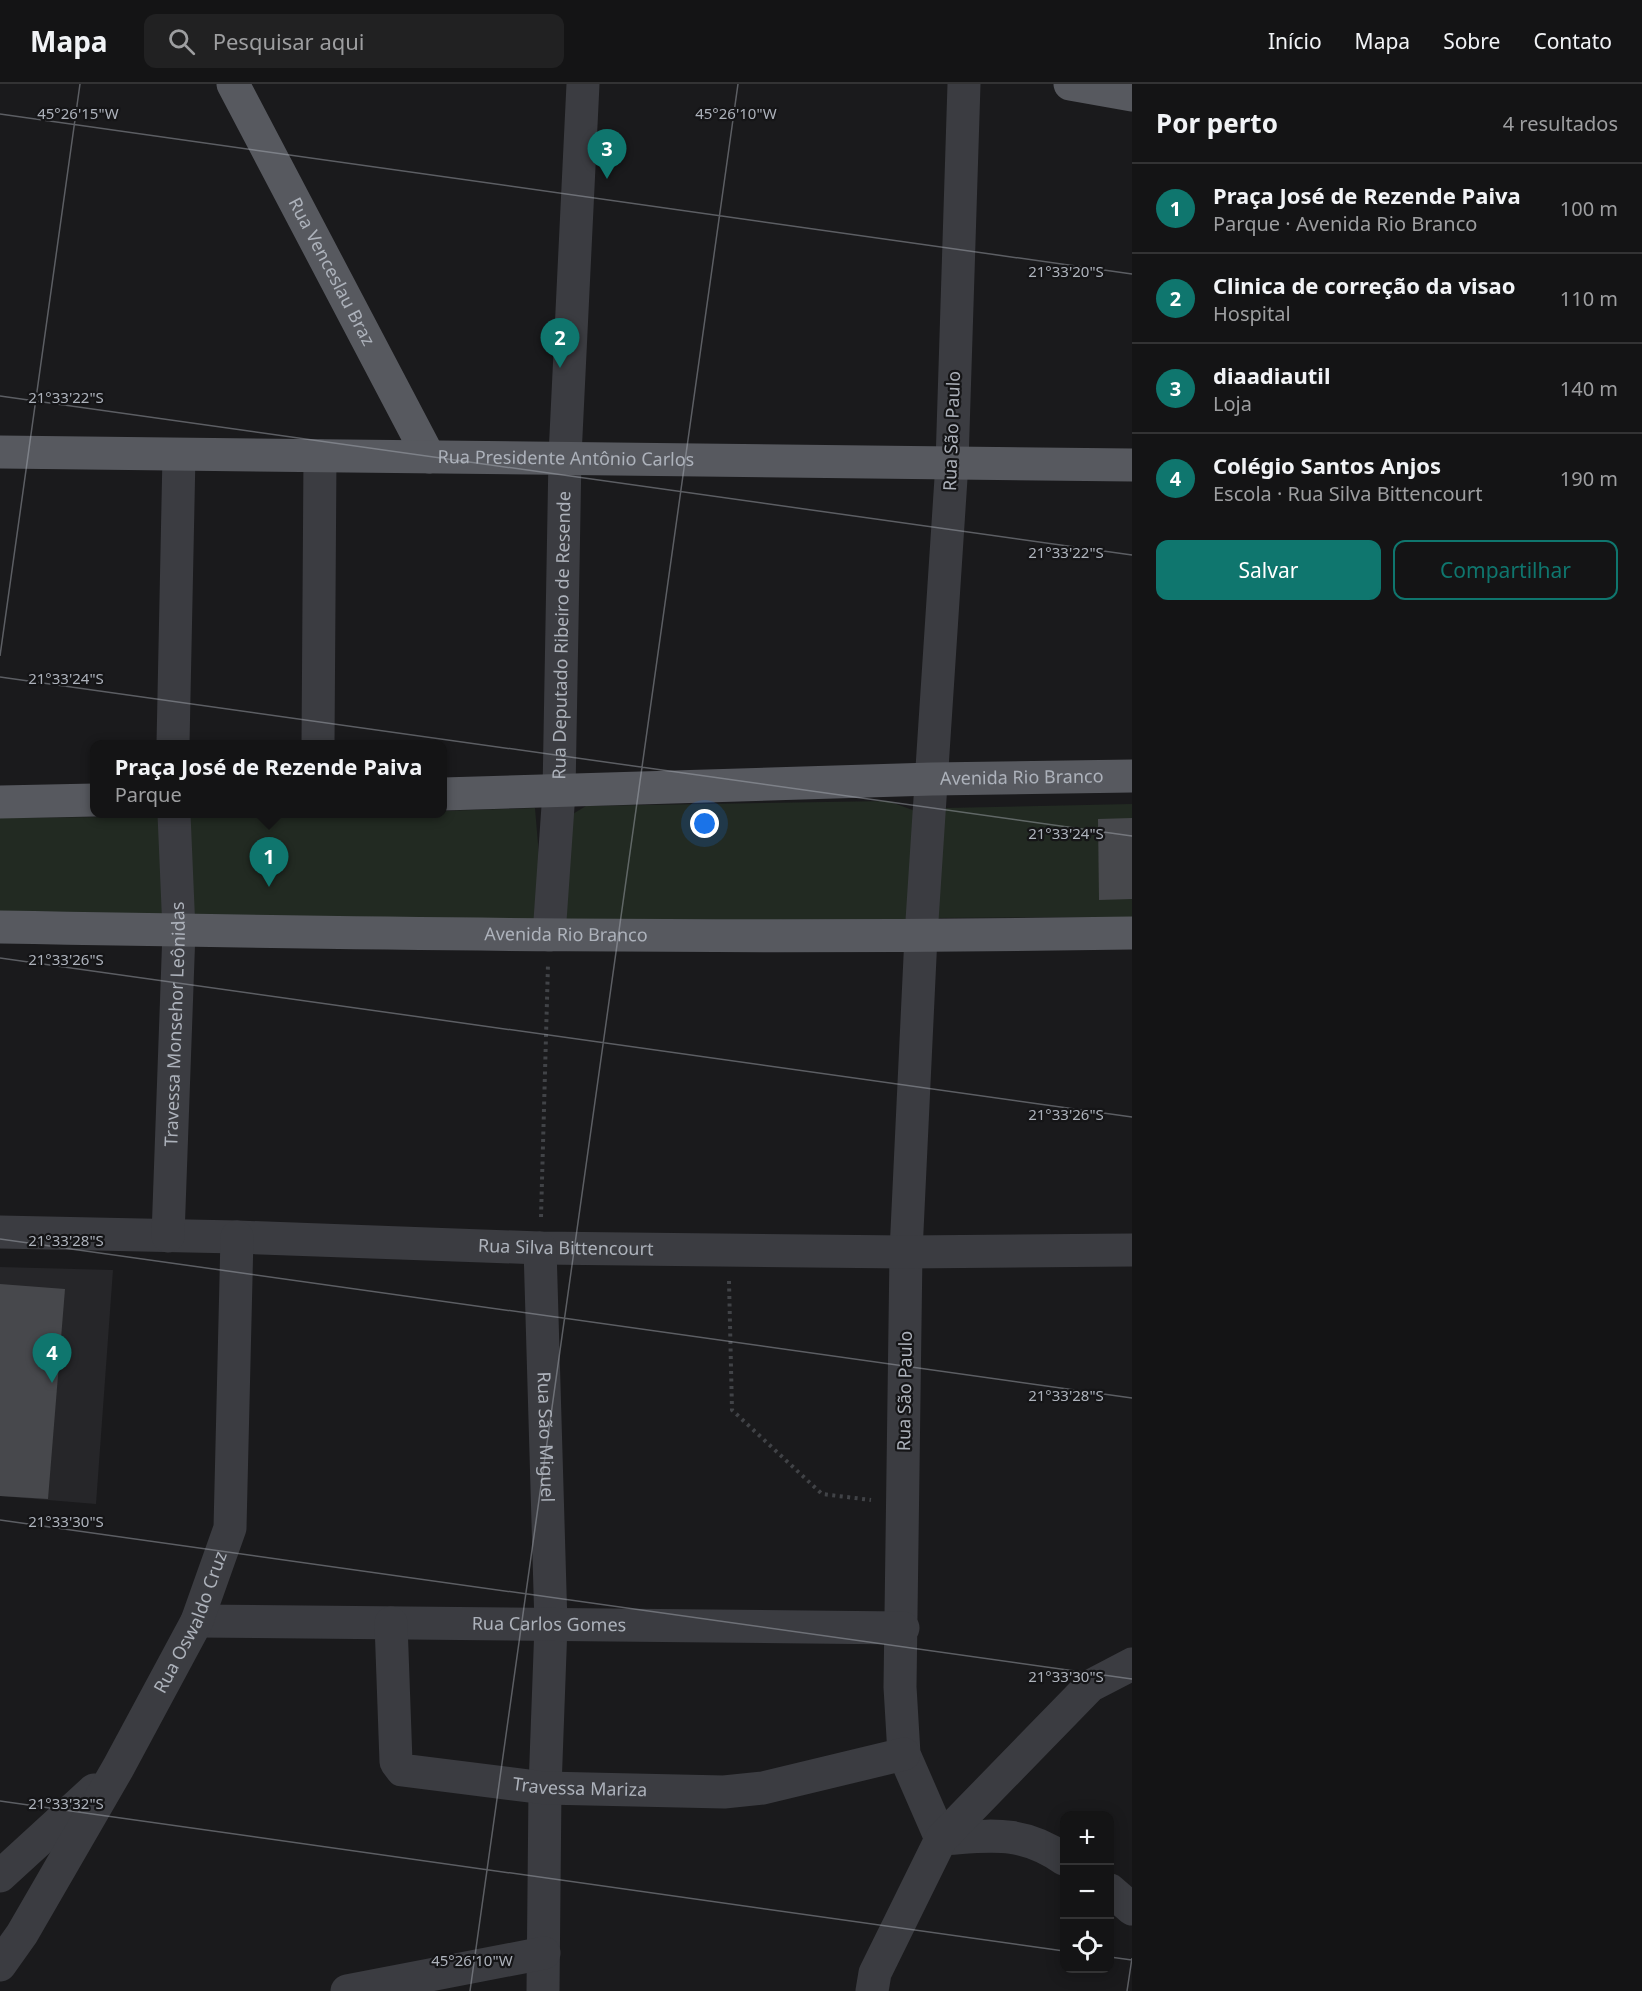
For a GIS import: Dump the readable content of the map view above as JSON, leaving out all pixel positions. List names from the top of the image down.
{
  "streets": {
    "main road": ["Rua Venceslau Braz", "Rua Presidente Antônio Carlos", "Avenida Rio Branco"],
    "street": [
      "Rua São Paulo",
      "Rua Deputado Ribeiro de Resende",
      "Travessa Monsehor Leônidas",
      "Rua Silva Bittencourt",
      "Rua São Miguel",
      "Rua Oswaldo Cruz",
      "Rua Carlos Gomes",
      "Travessa Mariza"
    ]
  },
  "crossings": [
    ["Rua Venceslau Braz", "Rua Presidente Antônio Carlos"],
    ["Rua São Paulo", "Rua Presidente Antônio Carlos"],
    ["Rua São Paulo", "Avenida Rio Branco"],
    ["Rua São Paulo", "Rua Silva Bittencourt"],
    ["Rua São Paulo", "Rua Carlos Gomes"],
    ["Rua São Paulo", "Travessa Mariza"],
    ["Rua Presidente Antônio Carlos", "Rua Deputado Ribeiro de Resende"],
    ["Rua Deputado Ribeiro de Resende", "Avenida Rio Branco"],
    ["Avenida Rio Branco", "Travessa Monsehor Leônidas"],
    ["Travessa Monsehor Leônidas", "Rua Silva Bittencourt"],
    ["Rua Silva Bittencourt", "Rua São Miguel"],
    ["Rua Silva Bittencourt", "Rua Oswaldo Cruz"],
    ["Rua São Miguel", "Rua Carlos Gomes"],
    ["Rua Oswaldo Cruz", "Rua Carlos Gomes"],
    ["Rua Carlos Gomes", "Travessa Mariza"]
  ],
  "page": {
    "header": "Mapa",
    "search": "Pesquisar aqui",
    "nav": [
      "Início",
      "Mapa",
      "Sobre",
      "Contato"
    ],
    "heading": ["Por perto", "4 resultados"],
    "pins": [
      "3",
      "2",
      "1",
      "4"
    ],
    "list": [
      {
        "mark": "1",
        "name": "Praça José de Rezende Paiva",
        "note": "Parque · Avenida Rio Branco",
        "value": "100 m"
      },
      {
        "mark": "2",
        "name": "Clinica de correção da visao",
        "note": "Hospital",
        "value": "110 m"
      },
      {
        "mark": "3",
        "name": "diaadiautil",
        "note": "Loja",
        "value": "140 m"
      },
      {
        "mark": "4",
        "name": "Colégio Santos Anjos",
        "note": "Escola · Rua Silva Bittencourt",
        "value": "190 m"
      }
    ],
    "buttons": ["Salvar", "Compartilhar"],
    "popup": ["Praça José de Rezende Paiva", "Parque"],
    "map_buttons": ["+", "−"]
  },
  "coordinates": [
    "45°26'15\"W",
    "45°26'10\"W",
    "21°33'20\"S",
    "21°33'22\"S",
    "21°33'24\"S",
    "21°33'26\"S",
    "21°33'28\"S",
    "21°33'30\"S",
    "21°33'32\"S"
  ]
}
